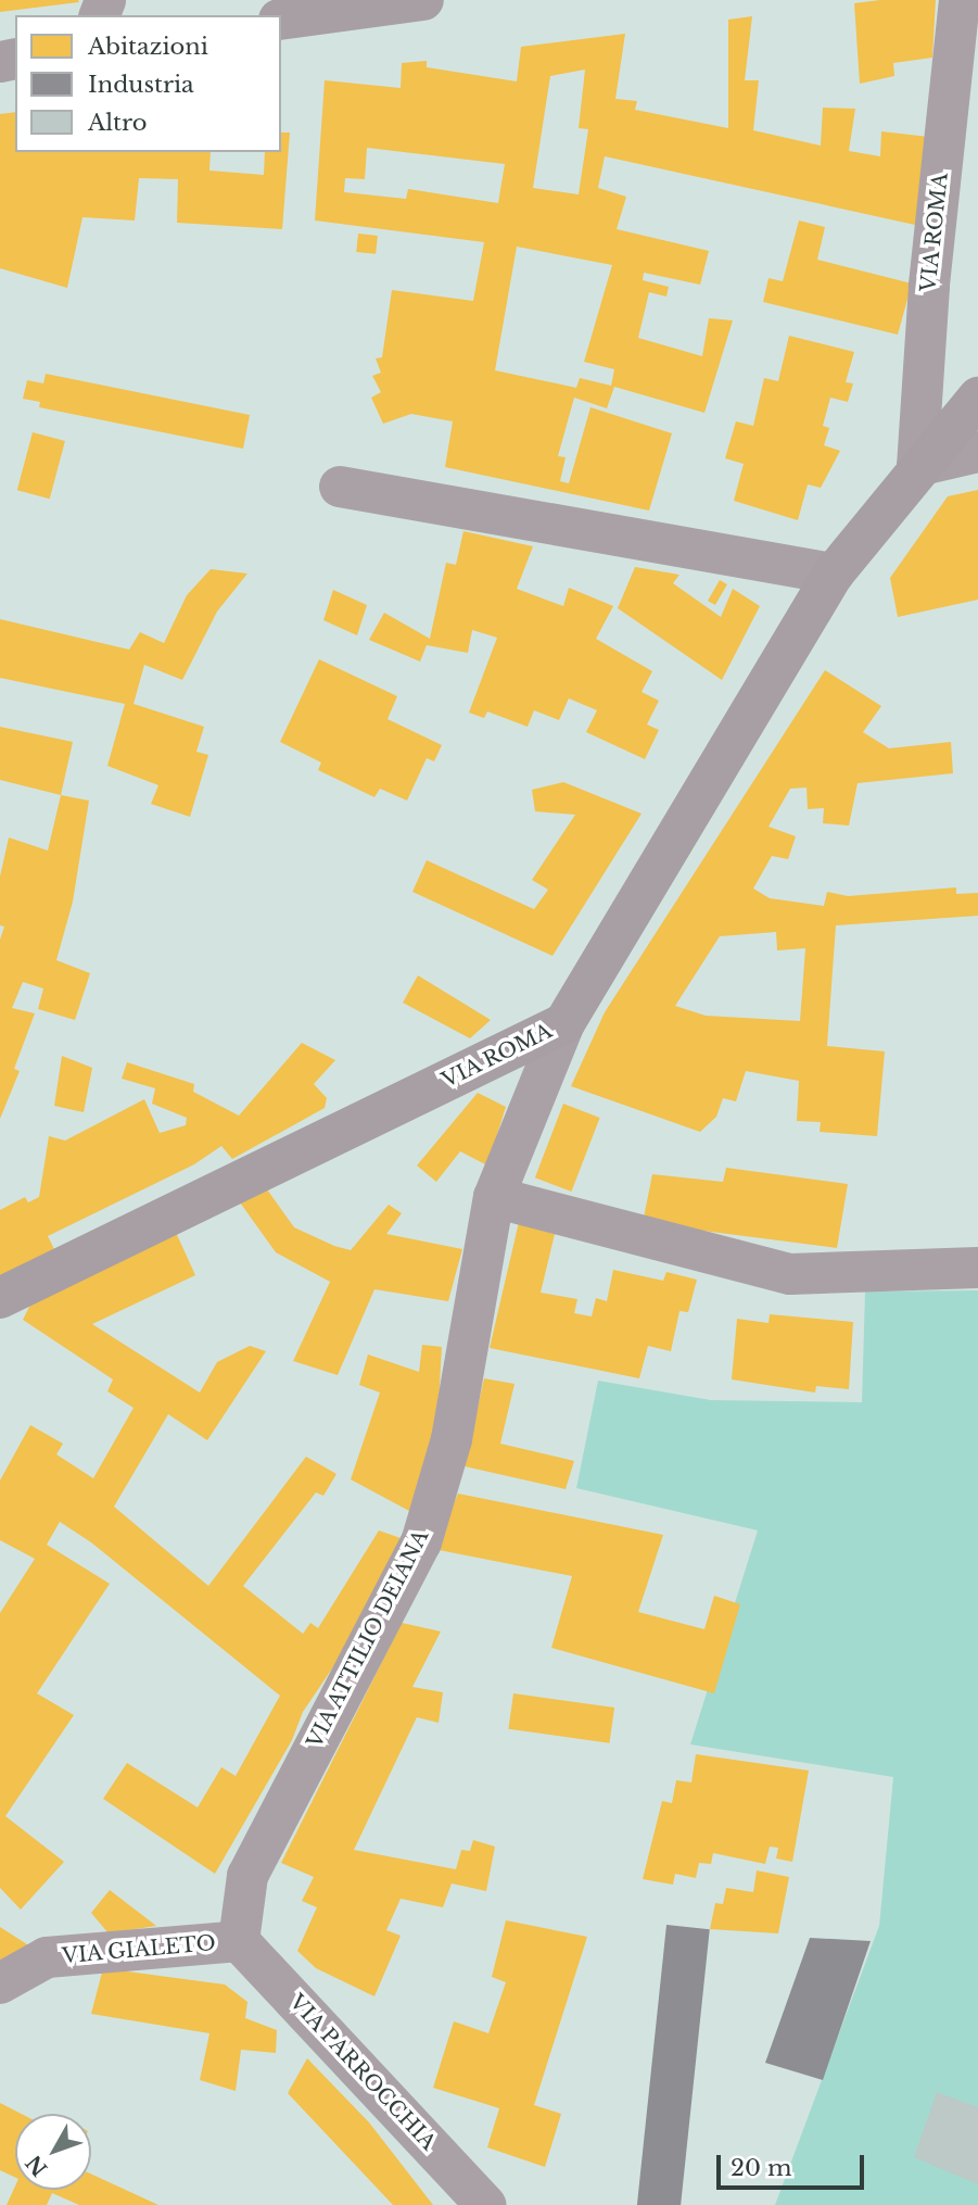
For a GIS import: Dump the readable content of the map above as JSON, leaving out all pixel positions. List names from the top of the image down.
{
  "streets": {
    "street": [
      "VIA ROMA",
      "VIA ATTILIO DEIANA",
      "VIA GIALETO",
      "VIA PARROCCHIA"
    ]
  },
  "crossings": [
    ["VIA ROMA", "VIA ATTILIO DEIANA"],
    ["VIA ATTILIO DEIANA", "VIA GIALETO"],
    ["VIA ATTILIO DEIANA", "VIA PARROCCHIA"],
    ["VIA GIALETO", "VIA PARROCCHIA"]
  ],
  "legend": ["Abitazioni", "Industria", "Altro"],
  "scale_bar": "20 m",
  "north": "bottom left"
}
